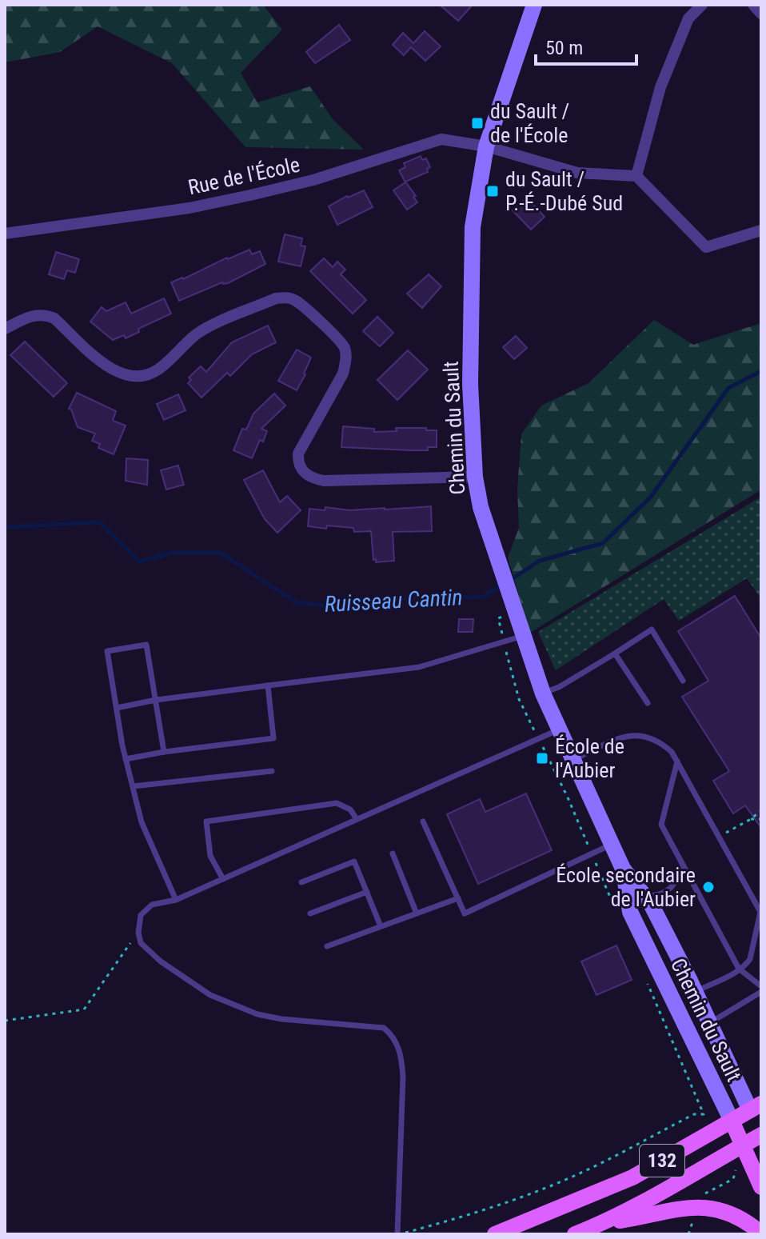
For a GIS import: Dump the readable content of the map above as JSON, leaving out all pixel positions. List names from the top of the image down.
{
  "streets": {
    "main road": ["Chemin du Sault", "132"],
    "street": ["Rue de l'École"]
  },
  "crossings": [
    ["Rue de l'École", "Chemin du Sault"],
    ["Chemin du Sault", "132"]
  ],
  "water": ["Ruisseau Cantin"],
  "places": {
    "transit": ["du Sault / de l'École", "du Sault / P.-É.-Dubé Sud", "École de l'Aubier"],
    "other": ["École secondaire de l'Aubier"]
  },
  "scale_bar": "50 m"
}
